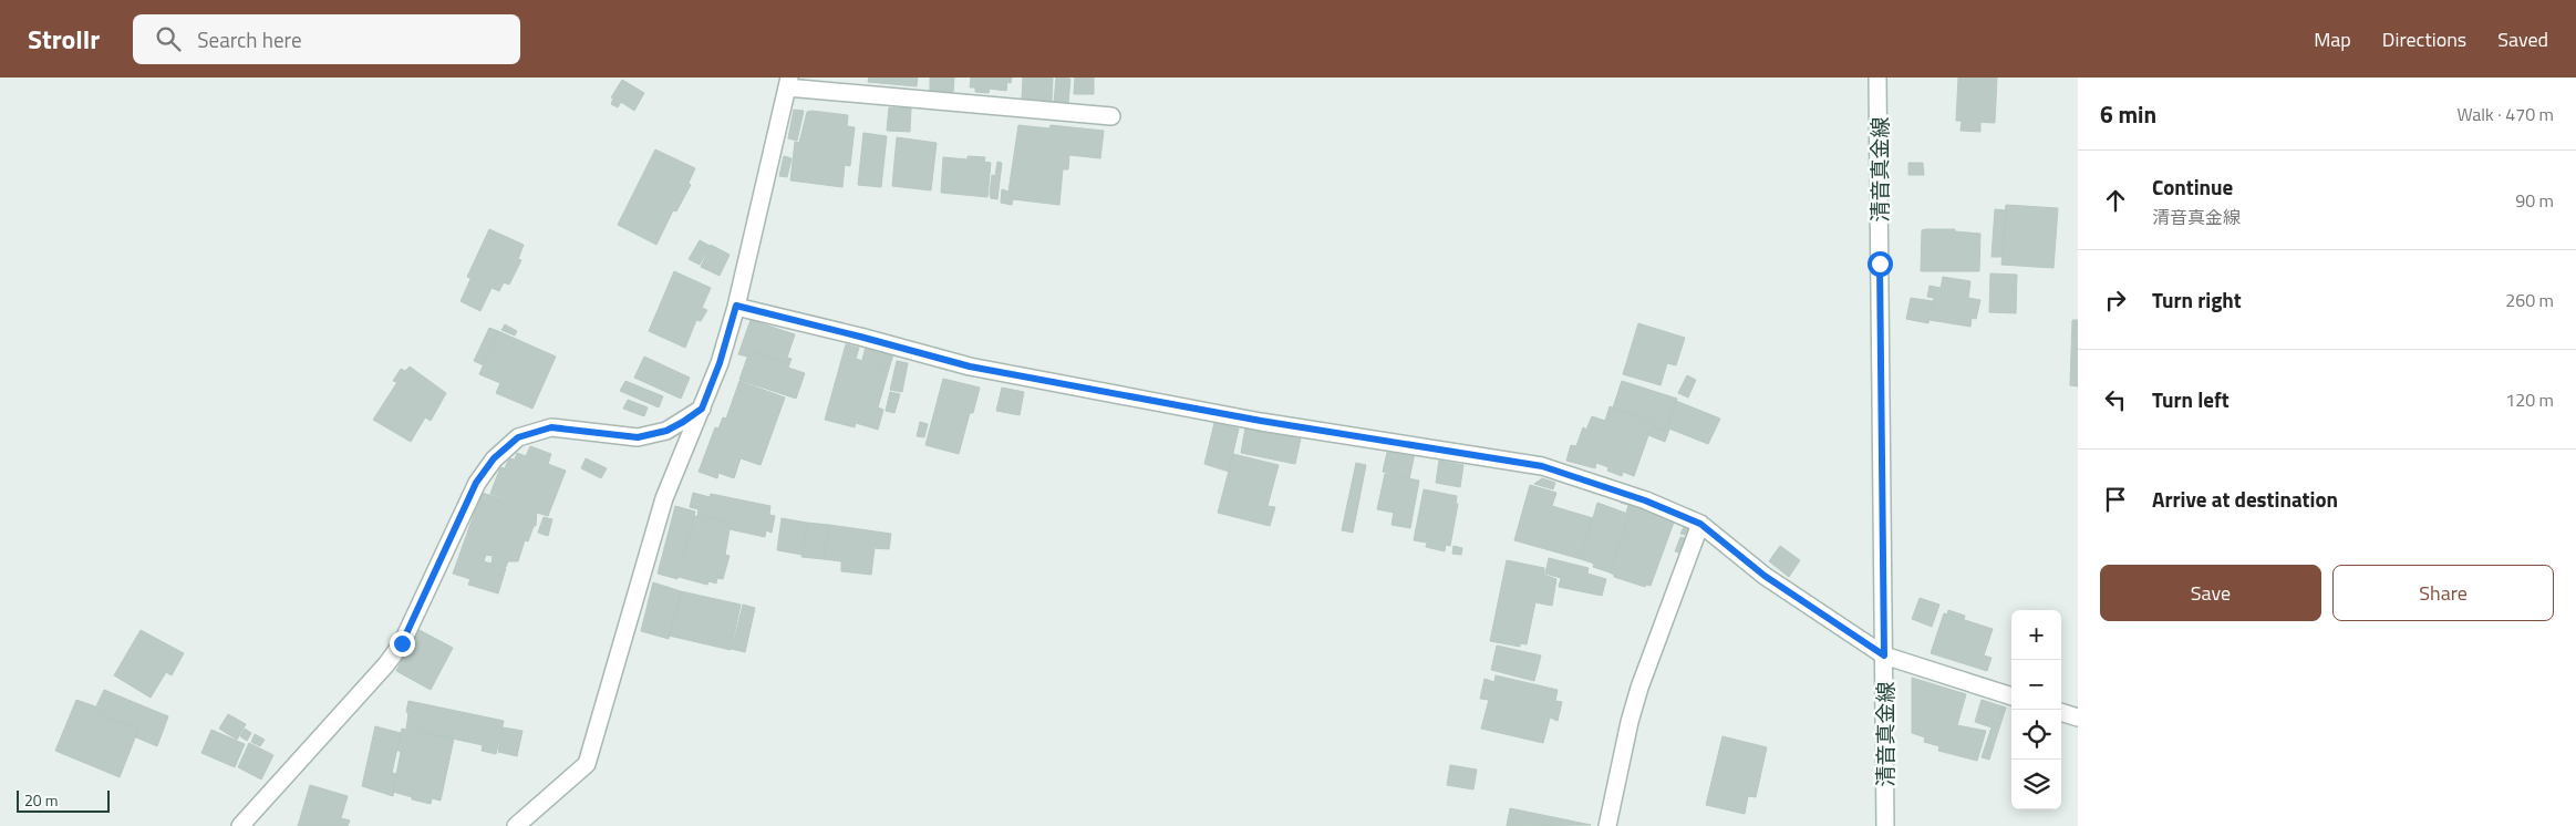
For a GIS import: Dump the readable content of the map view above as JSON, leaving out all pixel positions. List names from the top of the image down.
{
  "streets": {
    "street": ["清音真金線"]
  },
  "scale_bar": "20 m",
  "page": {
    "header": "Strollr",
    "search": "Search here",
    "nav": ["Map", "Directions", "Saved"],
    "heading": ["6 min", "Walk · 470 m"],
    "list": [
      ["Continue", "清音真金線", "90 m"],
      ["Turn right", "260 m"],
      ["Turn left", "120 m"],
      "Arrive at destination"
    ],
    "buttons": ["Save", "Share"],
    "map_buttons": ["+", "−"],
    "scale": "20 m"
  }
}
